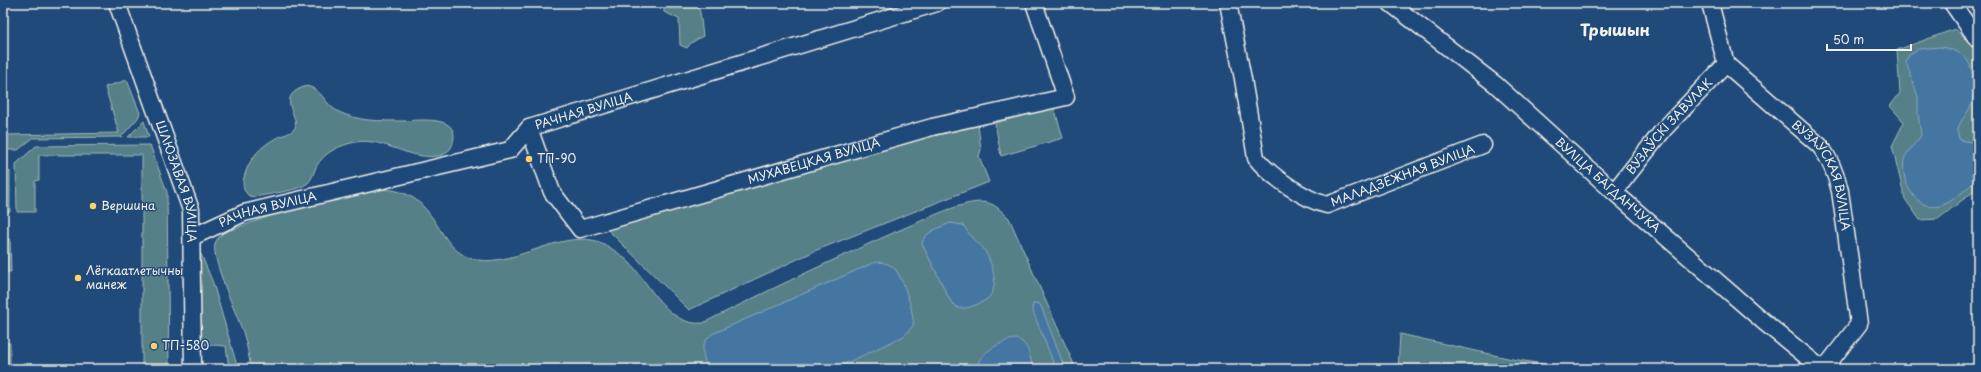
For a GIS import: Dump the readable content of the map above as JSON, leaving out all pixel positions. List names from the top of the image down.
{
  "streets": {
    "street": [
      "РАЧНАЯ ВУЛІЦА",
      "ВУЗАЎСКІ ЗАВУЛАК",
      "МУХАВЕЦКАЯ ВУЛІЦА",
      "МАЛАДЗЁЖНАЯ ВУЛІЦА",
      "ВУЗАЎСКАЯ ВУЛІЦА",
      "ШЛЮЗАВАЯ ВУЛІЦА",
      "ВУЛІЦА БАГДАНЧУКА"
    ]
  },
  "crossings": [
    ["РАЧНАЯ ВУЛІЦА", "МУХАВЕЦКАЯ ВУЛІЦА"],
    ["РАЧНАЯ ВУЛІЦА", "ШЛЮЗАВАЯ ВУЛІЦА"],
    ["ВУЗАЎСКІ ЗАВУЛАК", "ВУЗАЎСКАЯ ВУЛІЦА"],
    ["ВУЗАЎСКІ ЗАВУЛАК", "ВУЛІЦА БАГДАНЧУКА"],
    ["ВУЗАЎСКАЯ ВУЛІЦА", "ВУЛІЦА БАГДАНЧУКА"]
  ],
  "districts": ["Трышын"],
  "places": [
    "ТП-90",
    "Вершина",
    "Лёгкаатлетычны манеж",
    "ТП-580"
  ],
  "scale_bar": "50 m"
}
